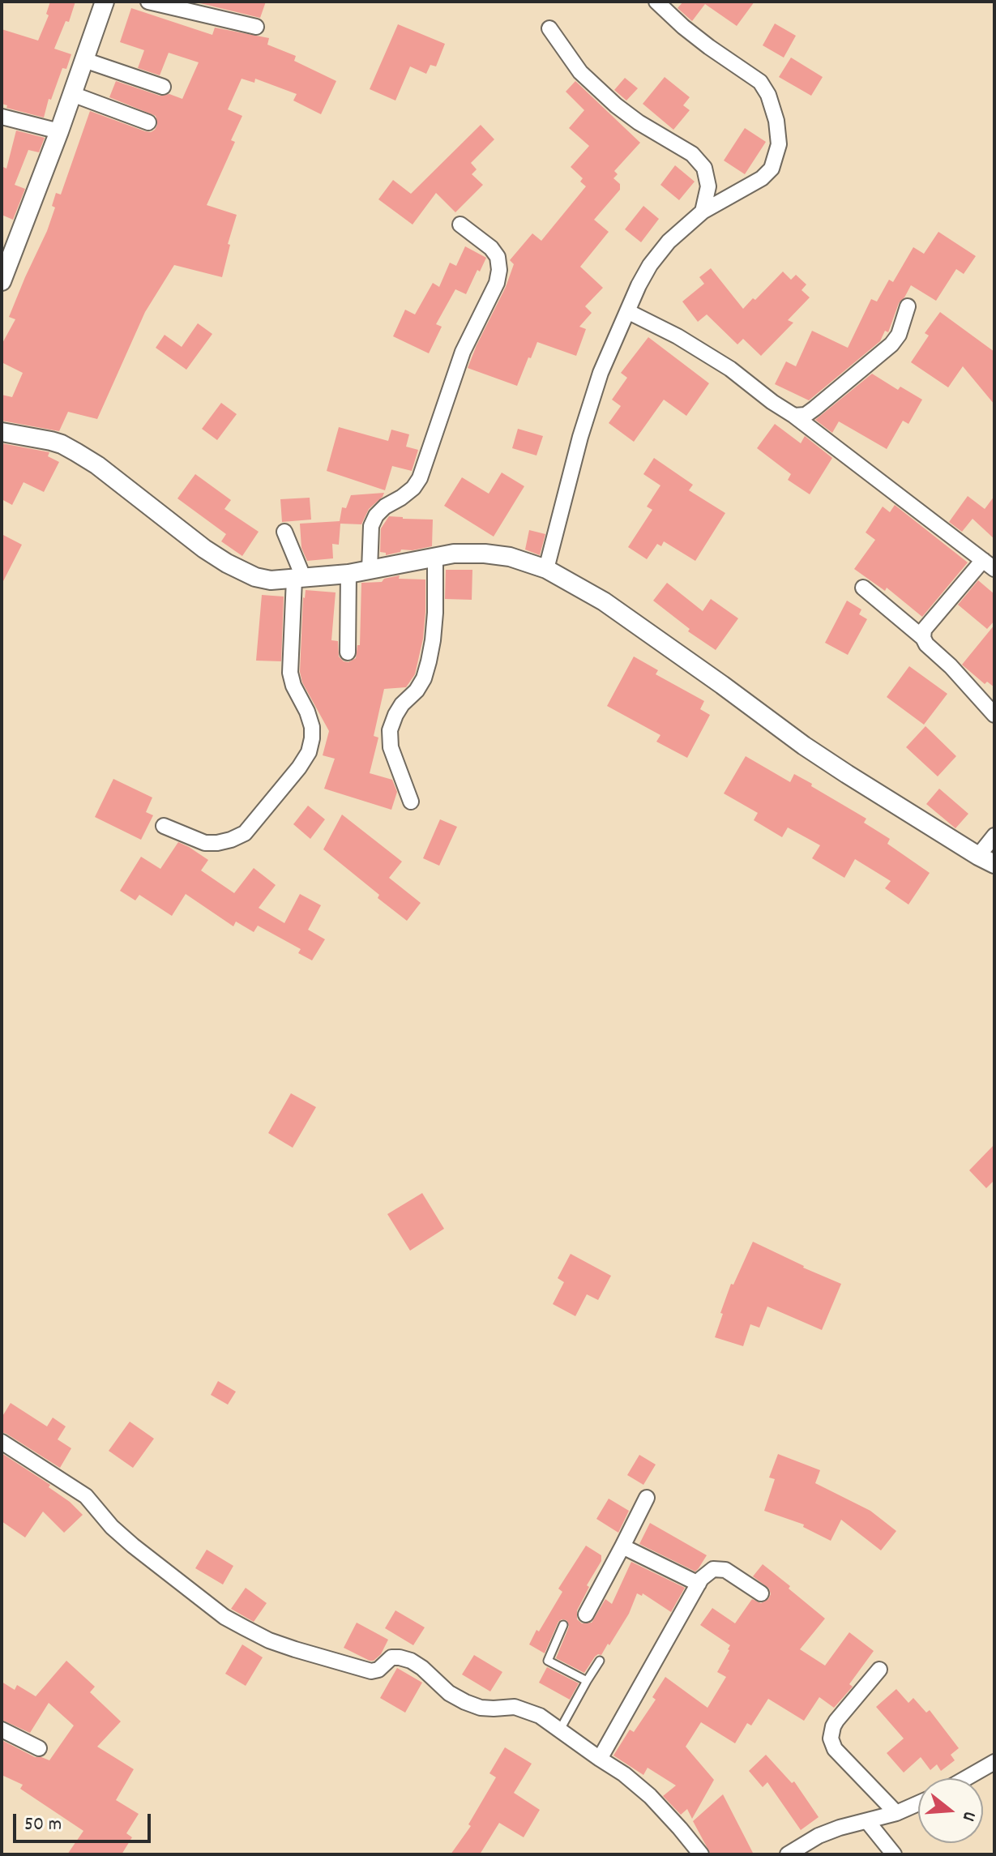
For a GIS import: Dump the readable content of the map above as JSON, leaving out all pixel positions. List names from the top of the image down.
{
  "scale_bar": "50 m",
  "north": "right"
}
